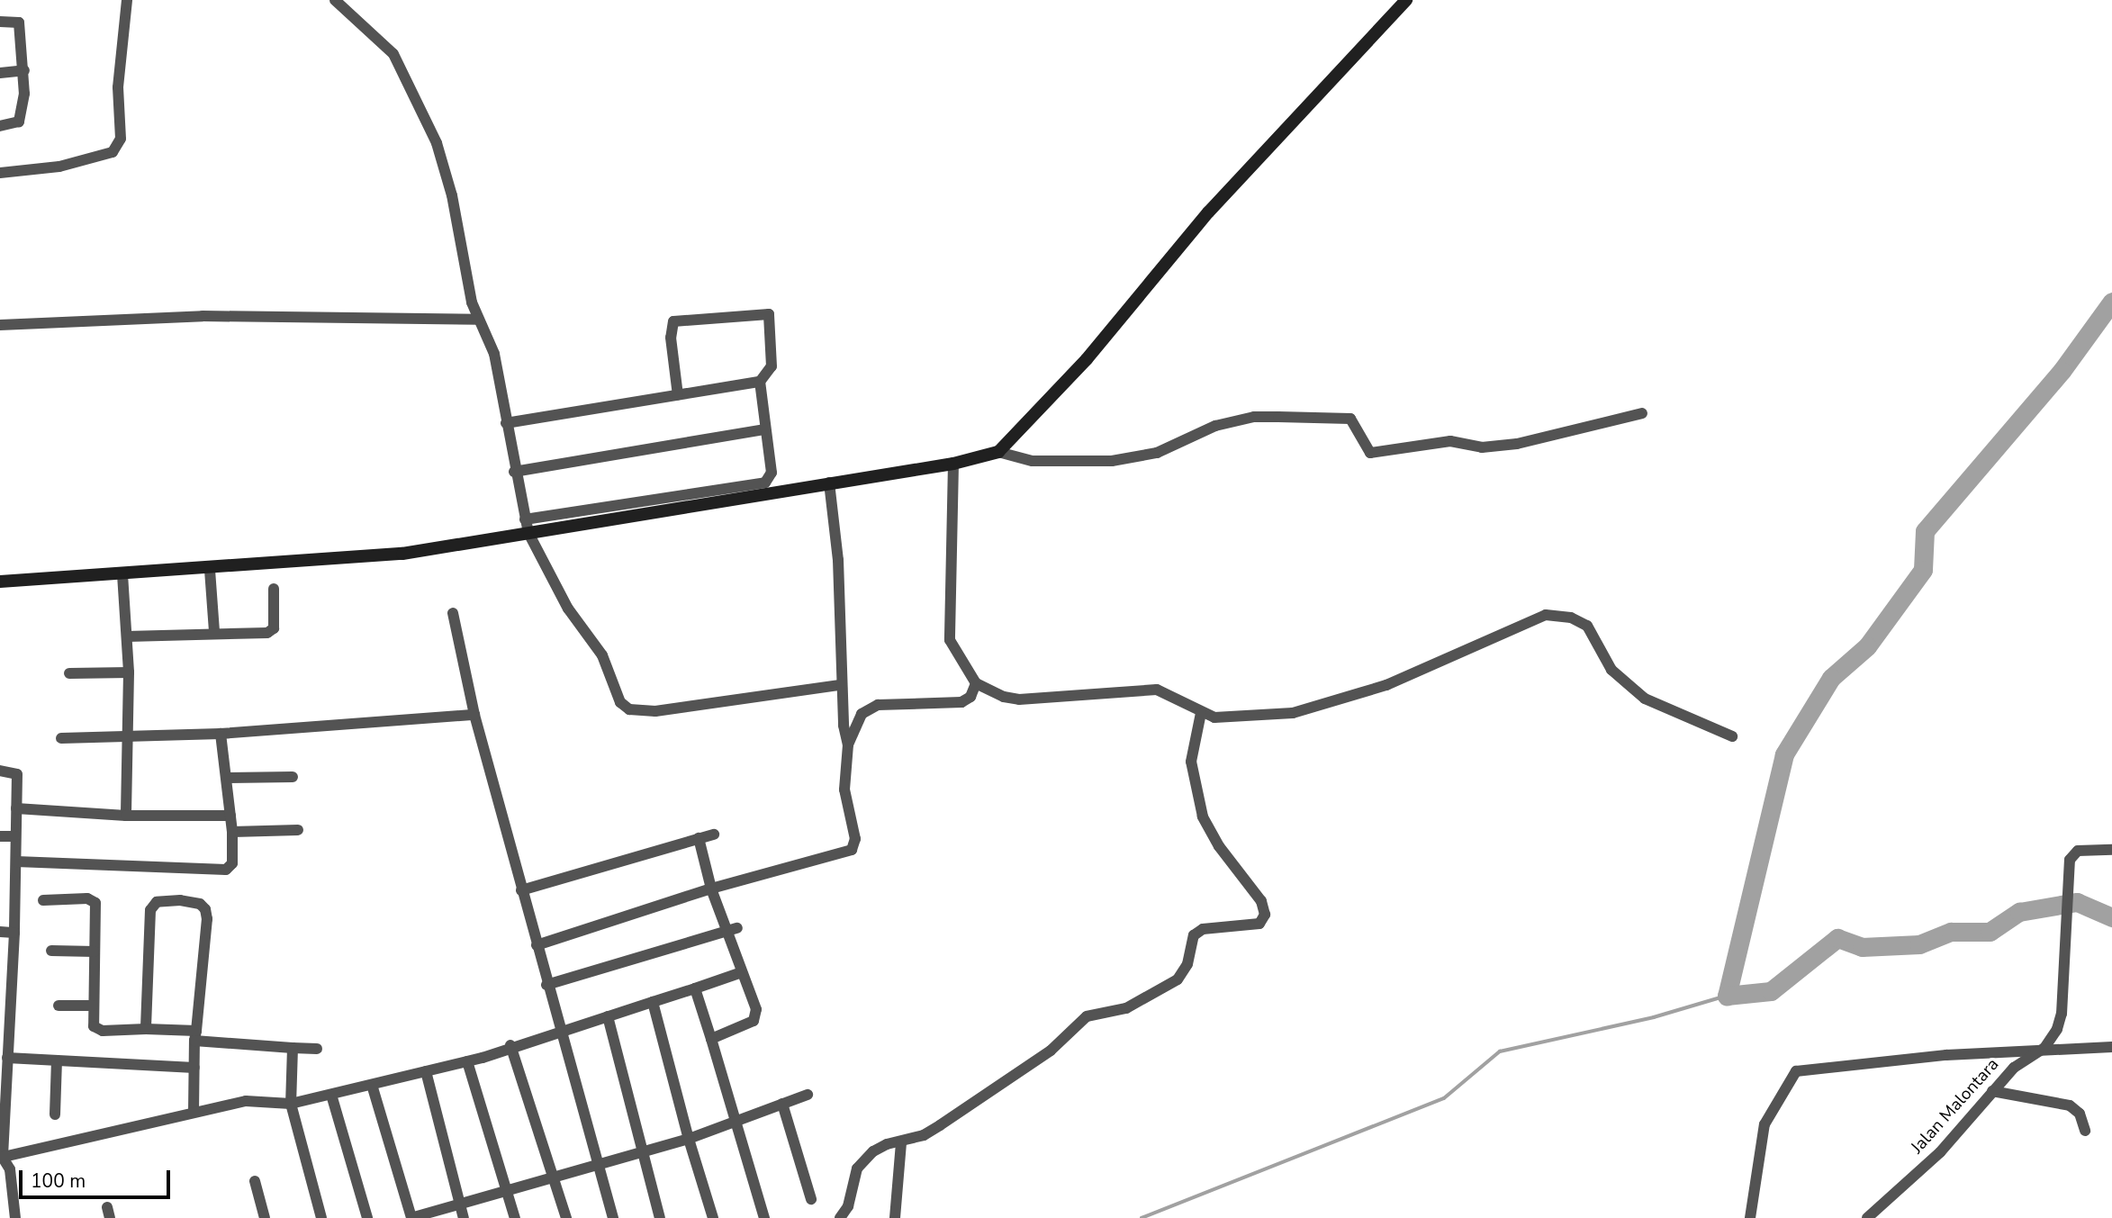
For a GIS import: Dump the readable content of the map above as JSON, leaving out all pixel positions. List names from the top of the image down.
{
  "streets": {
    "street": ["Jalan Malontara"]
  },
  "scale_bar": "100 m"
}
